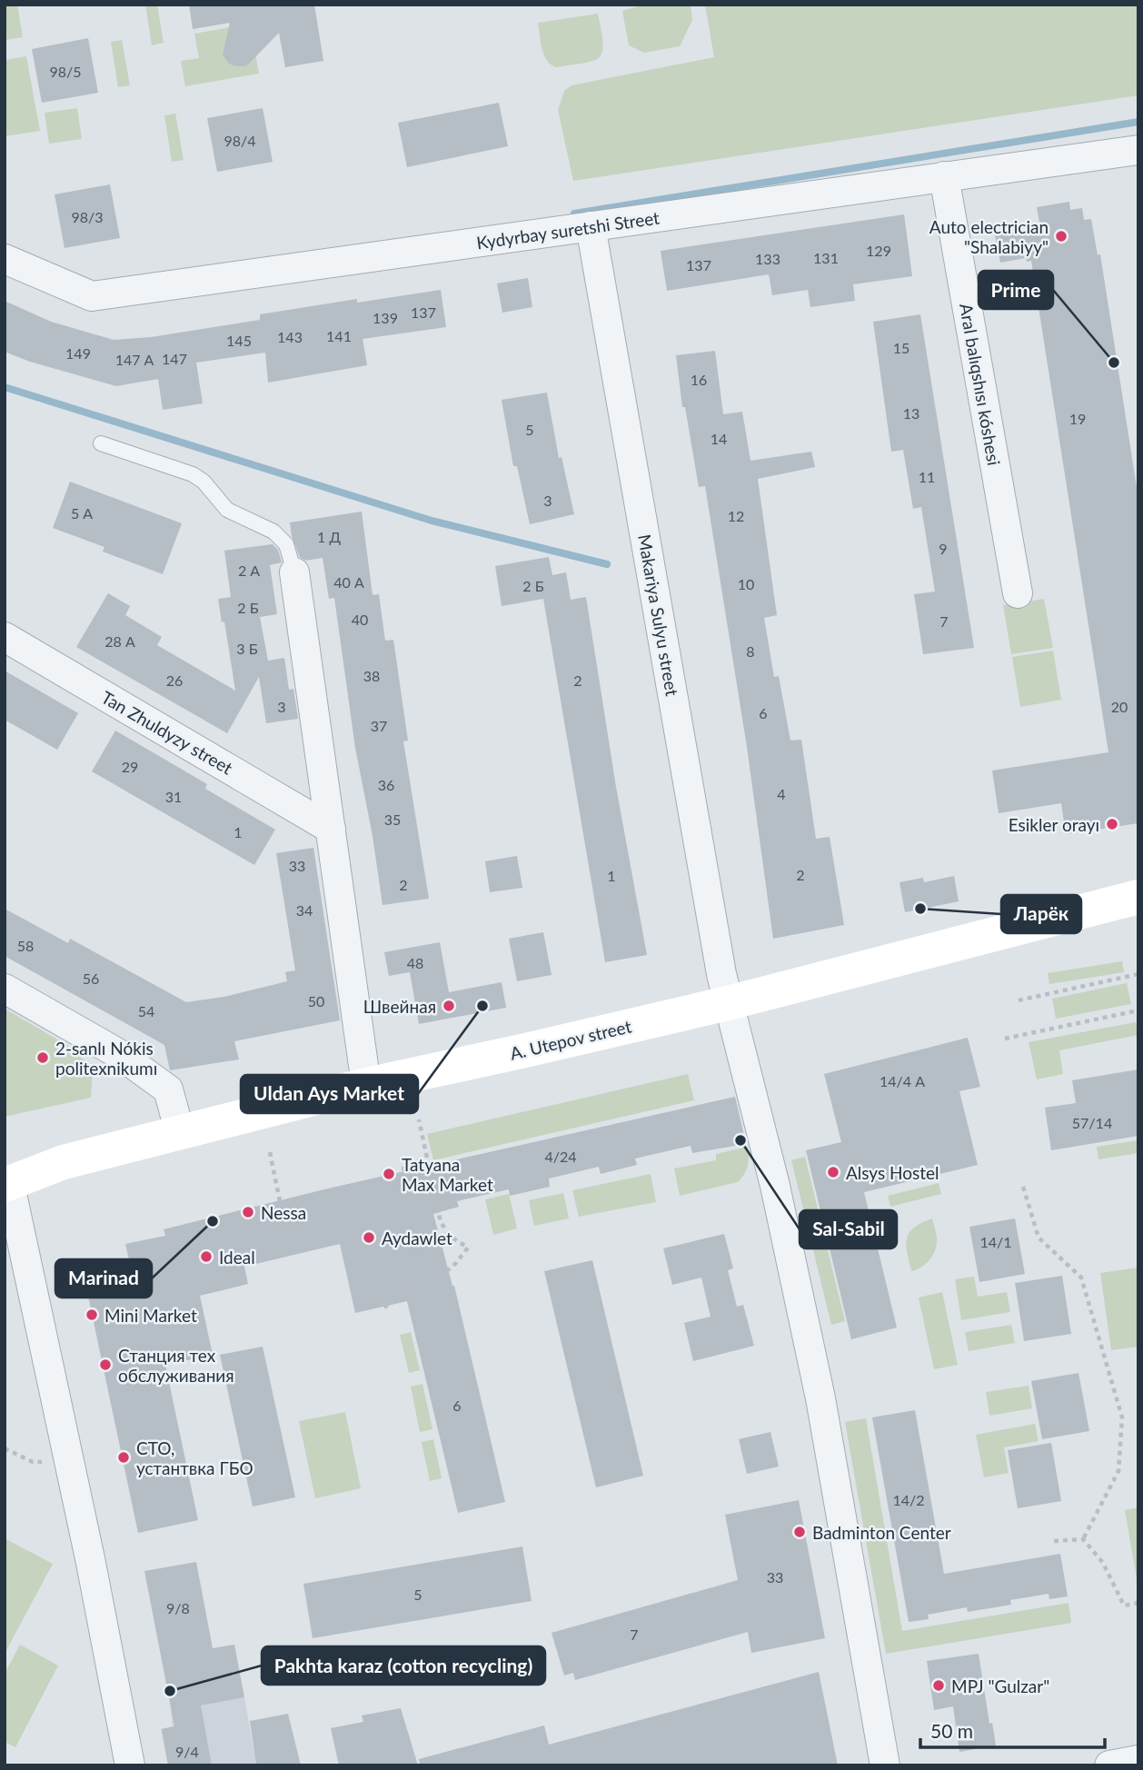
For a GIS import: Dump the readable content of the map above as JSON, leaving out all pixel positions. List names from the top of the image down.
{
  "streets": {
    "main road": ["A. Utepov street"],
    "street": [
      "Kydyrbay suretshi Street",
      "Aral balıqshısı kóshesi",
      "Makariya Sulyu street",
      "Tan Zhuldyzy street"
    ]
  },
  "crossings": [
    ["Kydyrbay suretshi Street", "Aral balıqshısı kóshesi"],
    ["Kydyrbay suretshi Street", "Makariya Sulyu street"],
    ["Makariya Sulyu street", "A. Utepov street"]
  ],
  "places": [
    "Auto electrician \"Shalabiyy\"",
    "Prime",
    "Esikler orayı",
    "Ларёк",
    "Швейная",
    "Uldan Ays Market",
    "2-sanlı Nókis politexnikumı",
    "Sal-Sabil",
    "Alsys Hostel",
    "Tatyana Max Market",
    "Nessa",
    "Marinad",
    "Aydawlet",
    "Ideal",
    "Mini Market",
    "Станция тех обслуживания",
    "СТО, устантвка ГБО",
    "Badminton Center",
    "MPJ \"Gulzar\"",
    "Pakhta karaz (cotton recycling)"
  ],
  "house_numbers": [
    "98/5",
    "98/4",
    "98/3",
    "129",
    "131",
    "133",
    "137",
    "137",
    "139",
    "141",
    "143",
    "145",
    "15",
    "149",
    "147",
    "147 А",
    "16",
    "13",
    "19",
    "5",
    "14",
    "11",
    "3",
    "5 А",
    "12",
    "1 Д",
    "9",
    "2 А",
    "40 А",
    "10",
    "2 Б",
    "2 Б",
    "40",
    "7",
    "28 А",
    "3 Б",
    "8",
    "38",
    "26",
    "2",
    "3",
    "20",
    "6",
    "37",
    "29",
    "36",
    "4",
    "31",
    "35",
    "1",
    "33",
    "2",
    "1",
    "2",
    "34",
    "58",
    "48",
    "56",
    "50",
    "54",
    "14/4 А",
    "57/14",
    "4/24",
    "14/1",
    "6",
    "14/2",
    "33",
    "5",
    "9/8",
    "7",
    "9/4"
  ],
  "scale_bar": "50 m"
}
